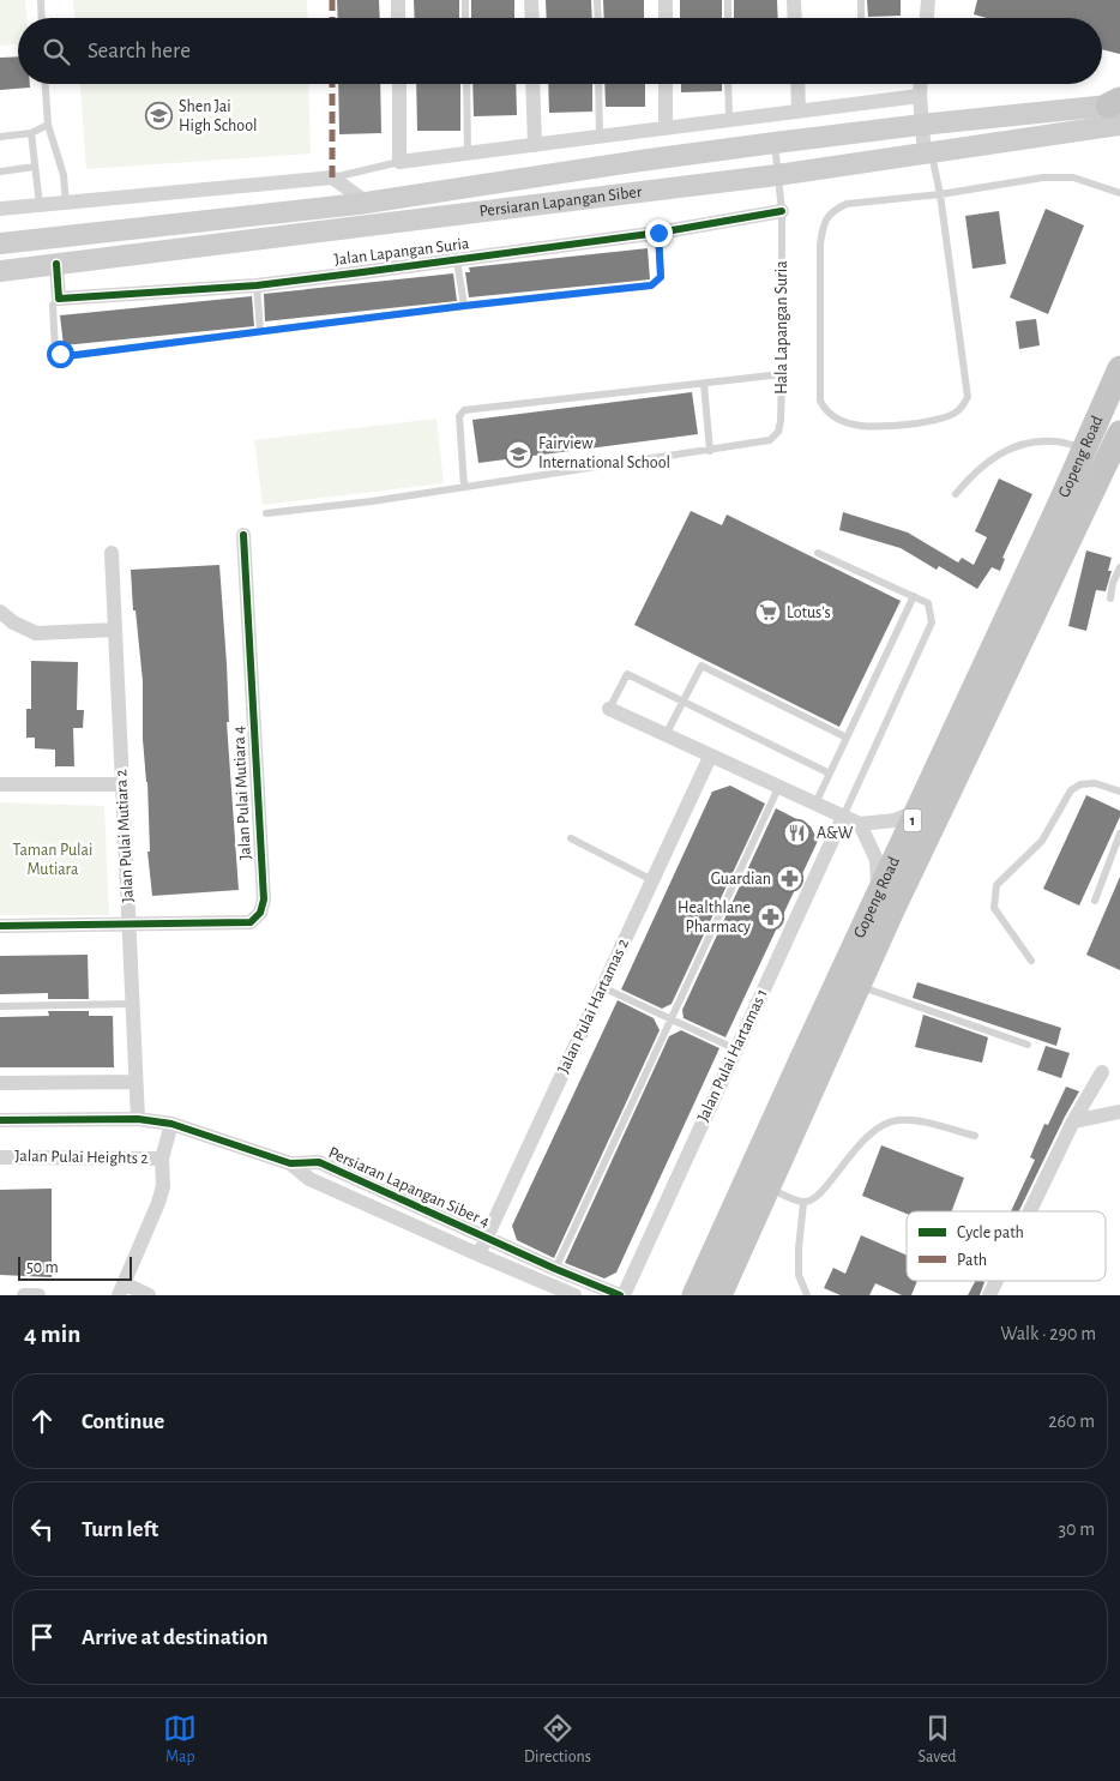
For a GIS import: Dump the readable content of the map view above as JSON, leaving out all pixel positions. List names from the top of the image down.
{
  "streets": {
    "highway": ["Gopeng Road", "1"],
    "main road": ["Persiaran Lapangan Siber"],
    "street": [
      "Jalan Lapangan Suria",
      "Jalan Pulai Mutiara 4",
      "Jalan Pulai Mutiara 2",
      "Jalan Pulai Hartamas 2",
      "Jalan Pulai Hartamas 1",
      "Jalan Pulai Heights 2",
      "Persiaran Lapangan Siber 4"
    ],
    "lane": ["Hala Lapangan Suria"]
  },
  "crossings": [
    ["Persiaran Lapangan Siber", "Hala Lapangan Suria"],
    ["Jalan Lapangan Suria", "Hala Lapangan Suria"],
    ["Jalan Pulai Mutiara 4", "Jalan Pulai Mutiara 2"],
    ["Jalan Pulai Mutiara 2", "Persiaran Lapangan Siber 4"],
    ["Jalan Pulai Hartamas 2", "Persiaran Lapangan Siber 4"],
    ["Jalan Pulai Hartamas 1", "Persiaran Lapangan Siber 4"]
  ],
  "parks": ["Taman Pulai Mutiara"],
  "places": {
    "school or university": ["Shen Jai High School", "Fairview International School"],
    "supermarket": ["Lotus's"],
    "restaurant": ["A&W"],
    "pharmacy": ["Guardian", "Healthlane Pharmacy"]
  },
  "legend": ["Cycle path", "Path"],
  "scale_bar": "50 m",
  "page": {
    "search": "Search here",
    "scale": "50 m",
    "heading": ["4 min", "Walk · 290 m"],
    "list": [
      ["Continue", "260 m"],
      ["Turn left", "30 m"],
      "Arrive at destination"
    ],
    "nav": ["Map", "Directions", "Saved"]
  }
}
